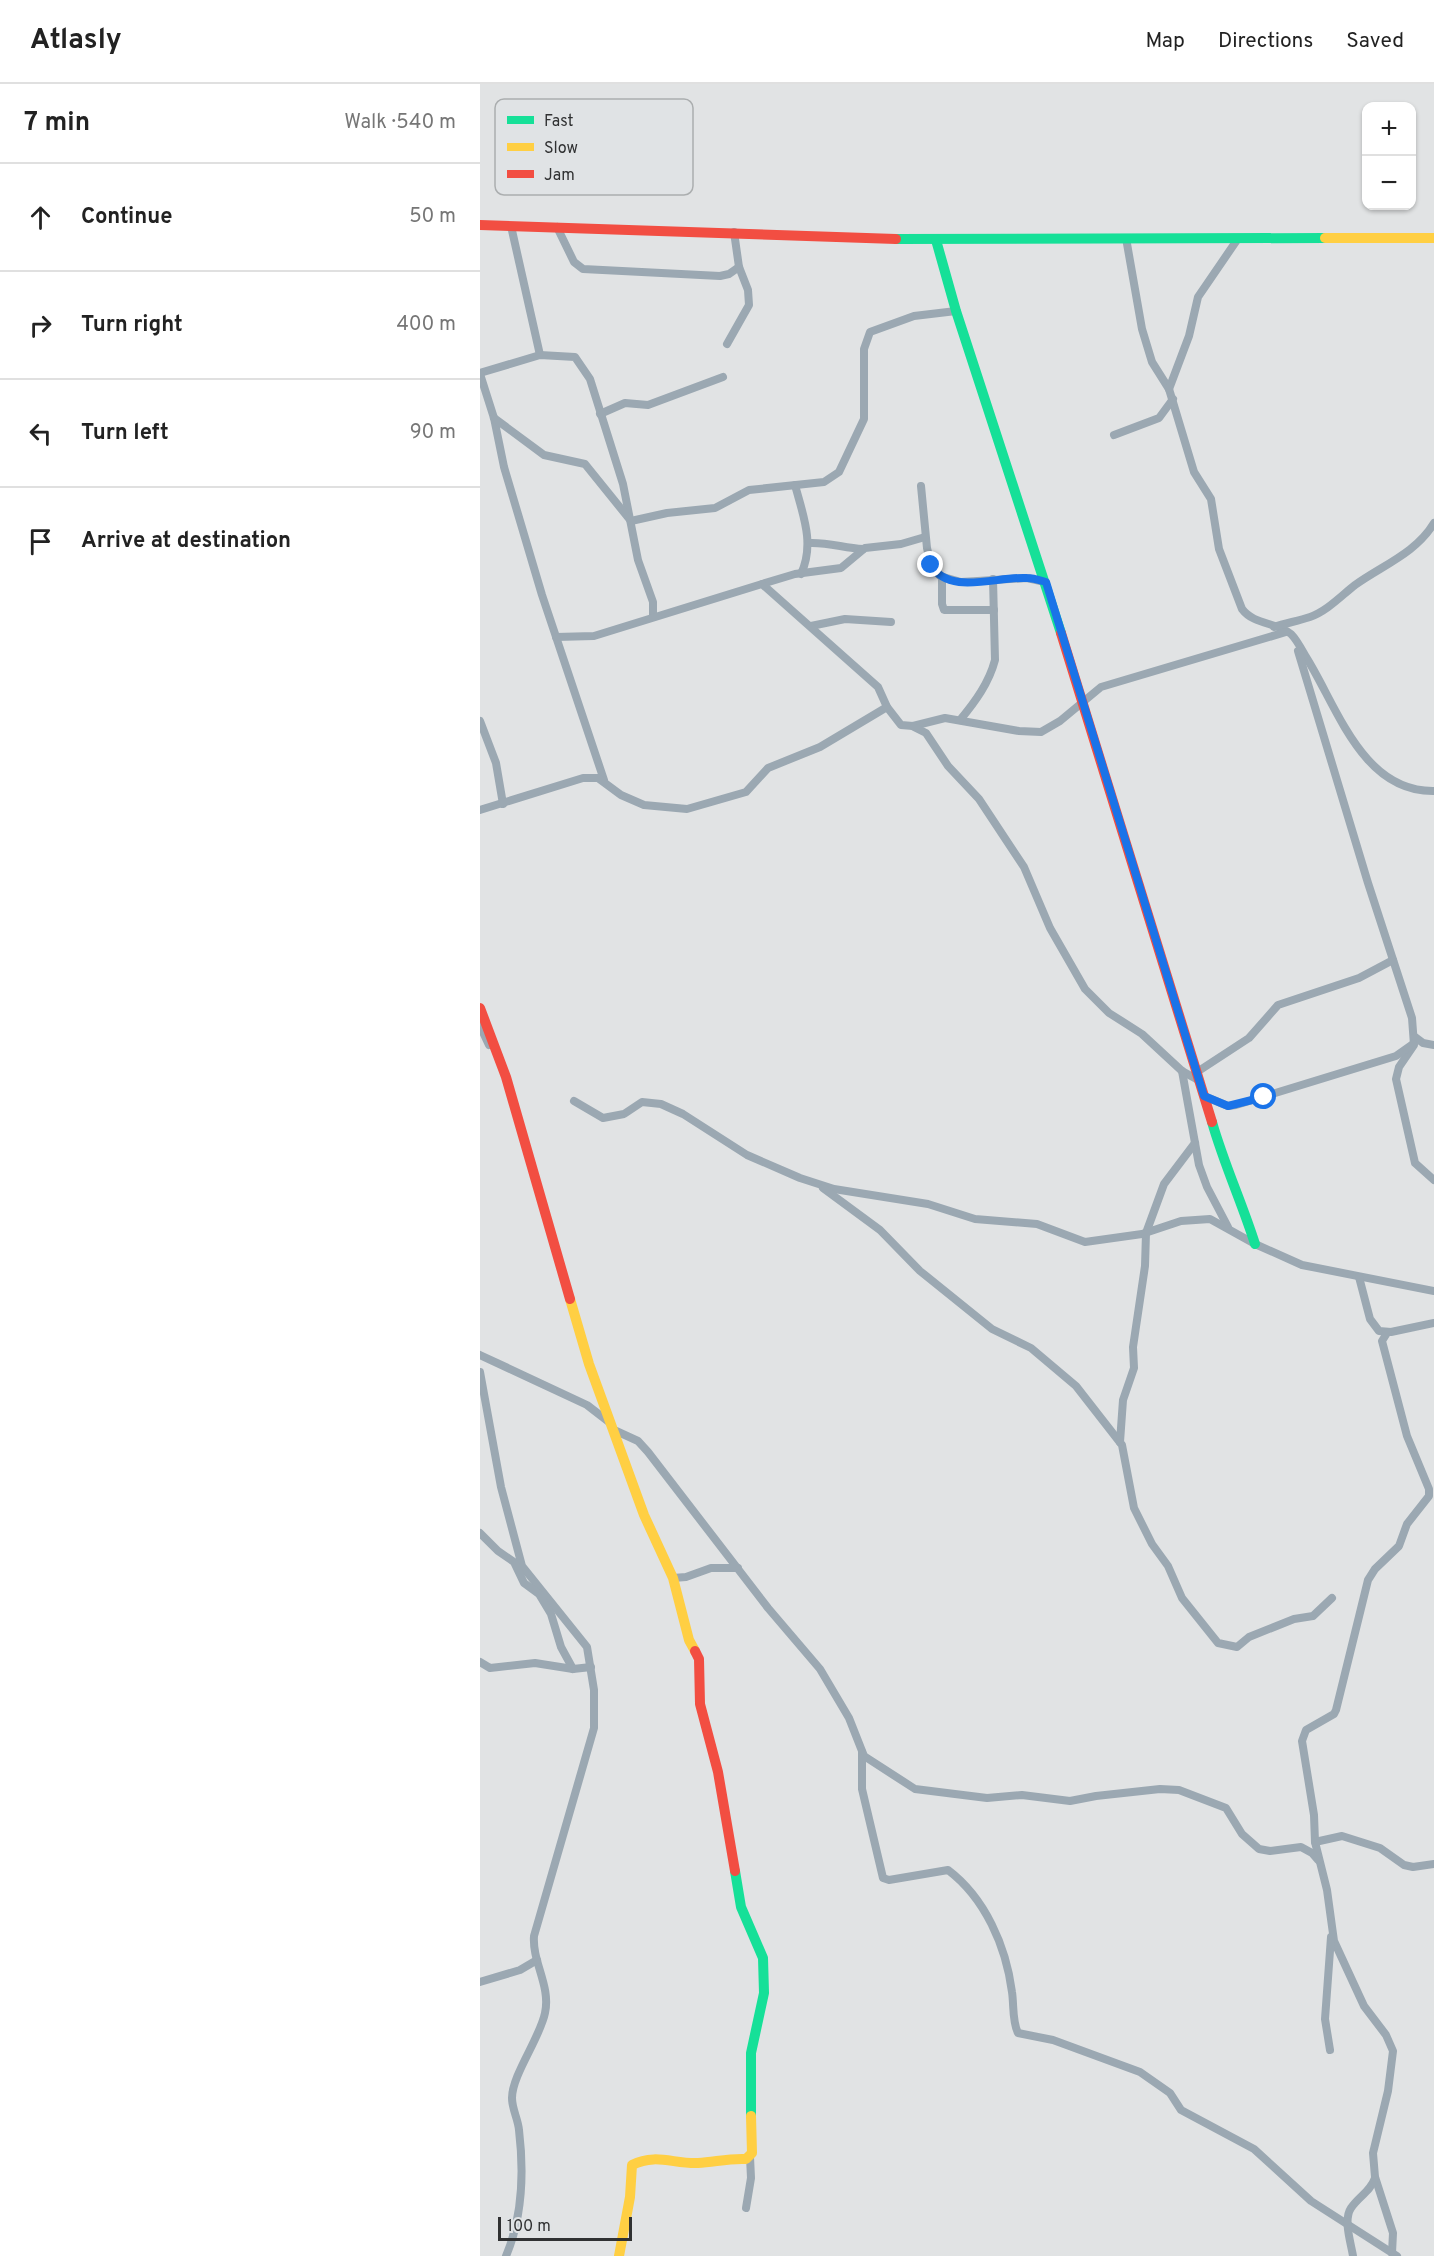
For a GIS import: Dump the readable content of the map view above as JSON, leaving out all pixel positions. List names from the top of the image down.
{
  "legend": ["Fast", "Slow", "Jam"],
  "scale_bar": "100 m",
  "page": {
    "header": "Atlasly",
    "nav": ["Map", "Directions", "Saved"],
    "heading": ["7 min", "Walk · 540 m"],
    "map_buttons": ["+", "−"],
    "list": [
      ["Continue", "50 m"],
      ["Turn right", "400 m"],
      ["Turn left", "90 m"],
      "Arrive at destination"
    ],
    "scale": "100 m"
  }
}
